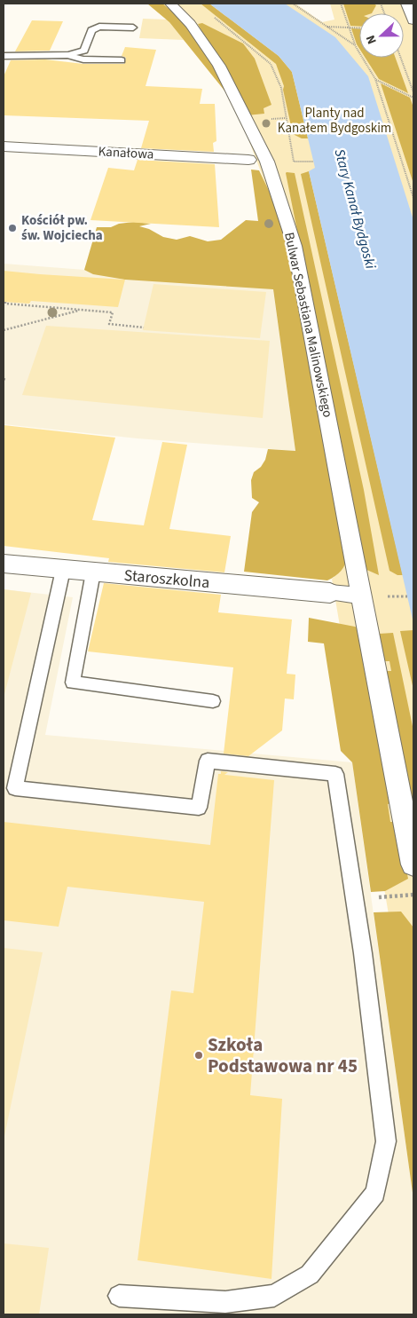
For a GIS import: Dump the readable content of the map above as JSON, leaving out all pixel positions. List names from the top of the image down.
{
  "streets": {
    "street": ["Kanałowa", "Bulwar Sebastiana Malinowskiego", "Staroszkolna"]
  },
  "water": ["Stary Kanał Bydgoski"],
  "parks": ["Planty nad Kanałem Bydgoskim"],
  "places": ["Kościół pw. św. Wojciecha", "Szkoła Podstawowa nr 45"],
  "north": "left"
}
